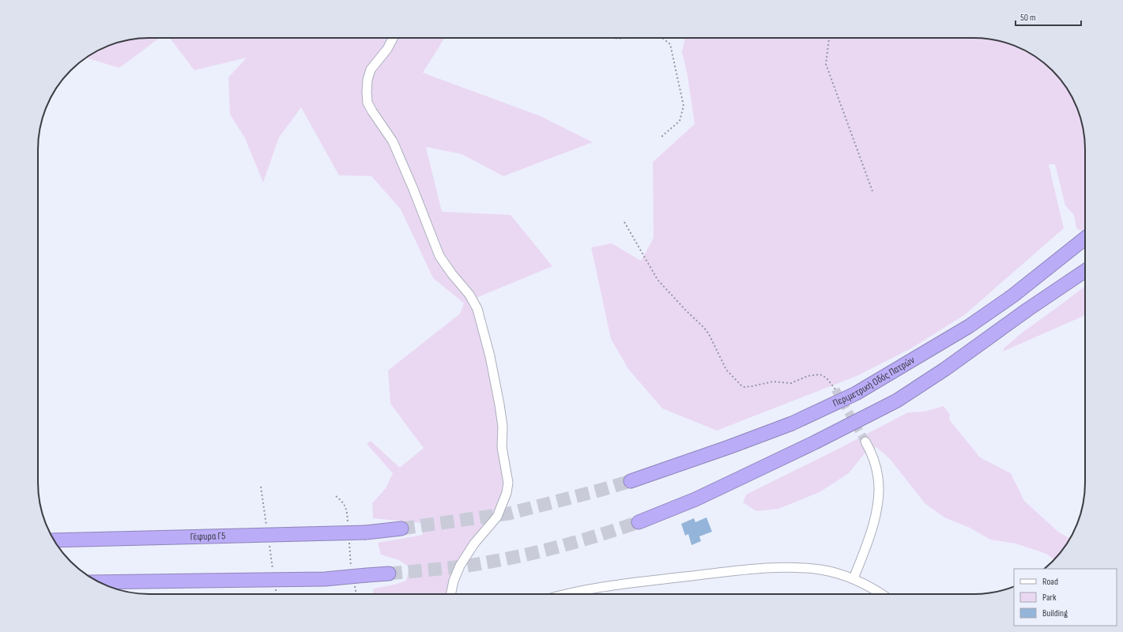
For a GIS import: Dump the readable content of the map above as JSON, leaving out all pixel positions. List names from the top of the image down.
{
  "streets": {
    "highway": ["Περιμετρική Οδός Πατρών", "Γέφυρα Γ5"]
  },
  "legend": ["Road", "Park", "Building"],
  "scale_bar": "50 m"
}
